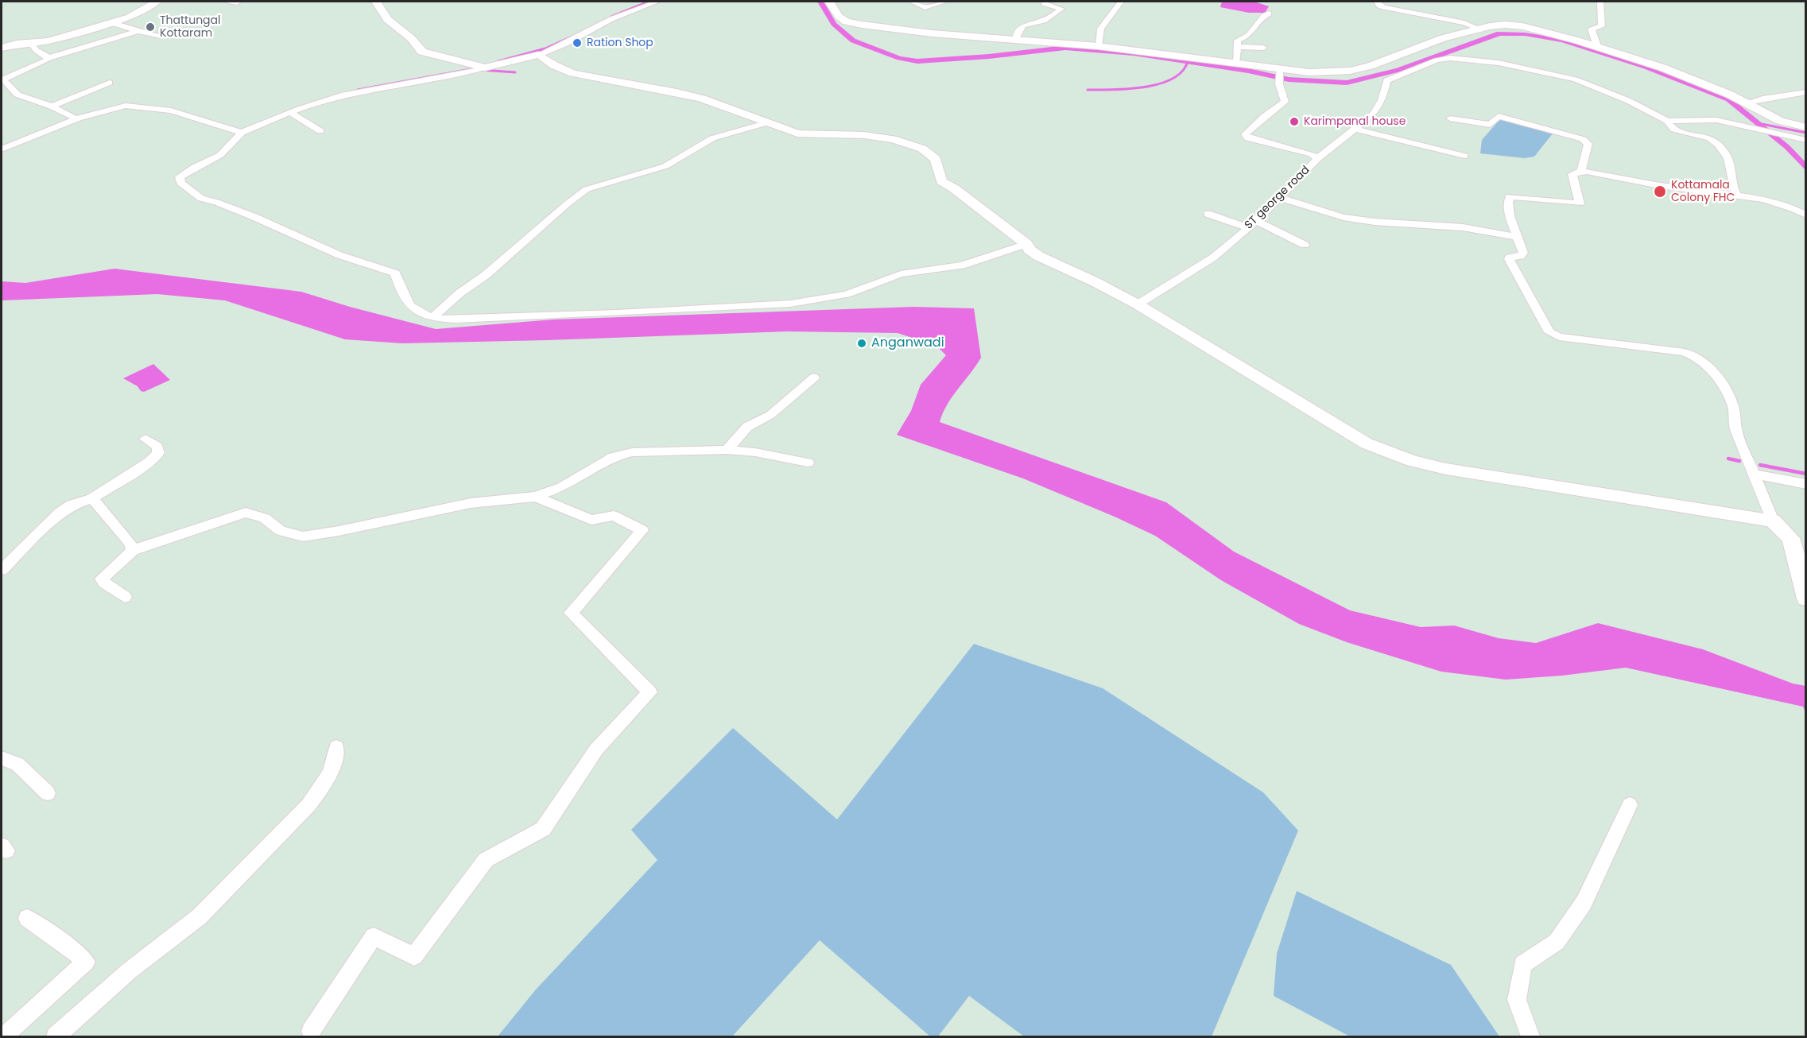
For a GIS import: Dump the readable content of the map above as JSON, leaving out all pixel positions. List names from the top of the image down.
{
  "streets": {
    "street": ["ST george road"]
  },
  "places": [
    "Thattungal Kottaram",
    "Ration Shop",
    "Karimpanal house",
    "Kottamala Colony FHC",
    "Anganwadi"
  ]
}
